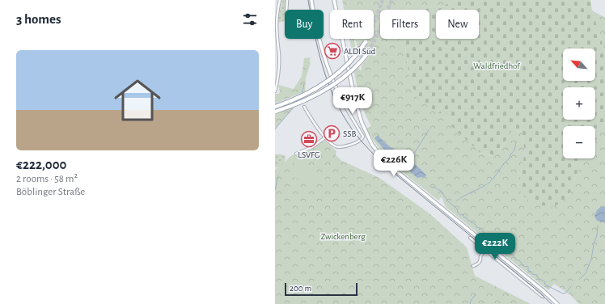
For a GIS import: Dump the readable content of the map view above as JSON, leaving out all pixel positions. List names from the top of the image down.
{
  "parks": ["Waldfriedhof", "Zwickenberg"],
  "places": {
    "supermarket": ["ALDI Süd"],
    "parking": ["SSB"],
    "office": ["LSVFG"]
  },
  "scale_bar": "200 m",
  "north": "top left",
  "page": {
    "heading": "3 homes",
    "chip": [
      "Buy",
      "Rent",
      "Filters",
      "New"
    ],
    "list": [
      {
        "name": "€222,000",
        "note": "2 rooms · 58 m² · Böblinger Straße"
      }
    ],
    "map_buttons": ["+", "−"],
    "price": ["€917K", "€226K", "€222K"],
    "scale": "200 m"
  }
}
